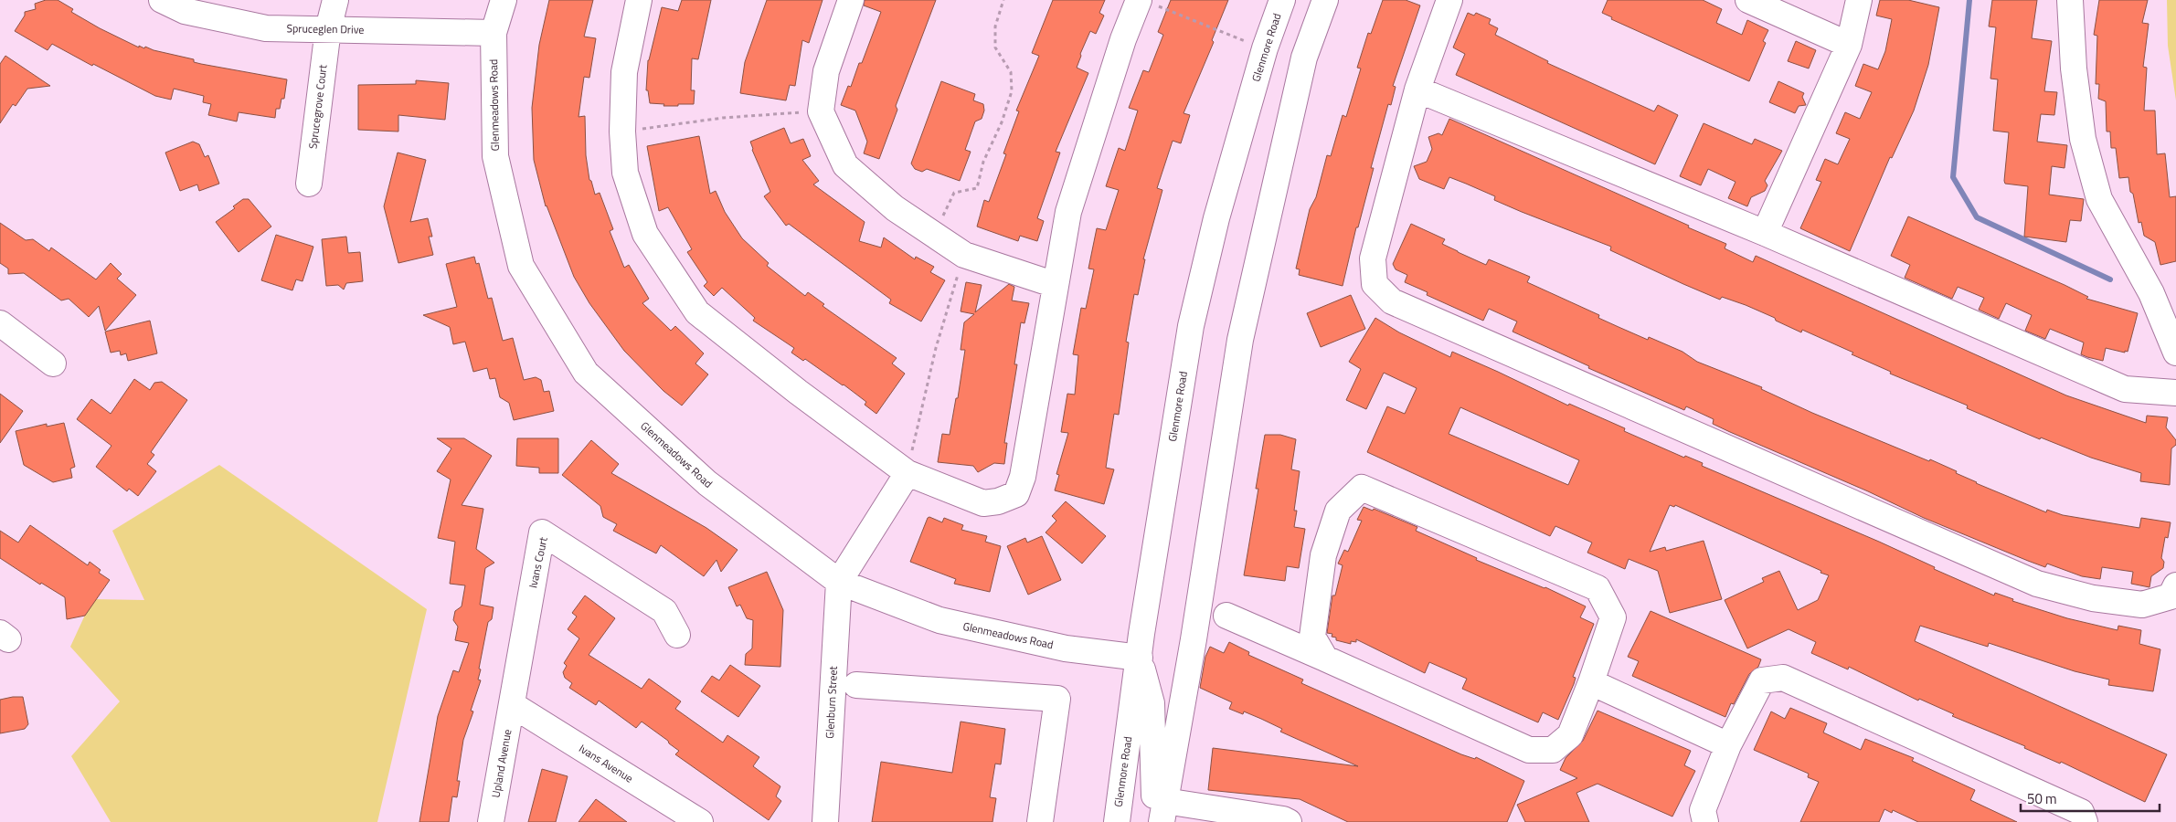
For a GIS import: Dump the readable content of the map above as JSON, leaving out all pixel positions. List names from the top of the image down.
{
  "streets": {
    "street": [
      "Spruceglen Drive",
      "Glenmore Road",
      "Glenmeadows Road",
      "Sprucegrove Court",
      "Ivans Court",
      "Glenburn Street",
      "Upland Avenue",
      "Ivans Avenue"
    ]
  },
  "crossings": [
    ["Spruceglen Drive", "Glenmeadows Road"],
    ["Spruceglen Drive", "Sprucegrove Court"],
    ["Glenmore Road", "Glenmeadows Road"],
    ["Glenmeadows Road", "Glenburn Street"],
    ["Ivans Court", "Upland Avenue"],
    ["Ivans Court", "Ivans Avenue"],
    ["Upland Avenue", "Ivans Avenue"]
  ],
  "scale_bar": "50 m"
}
